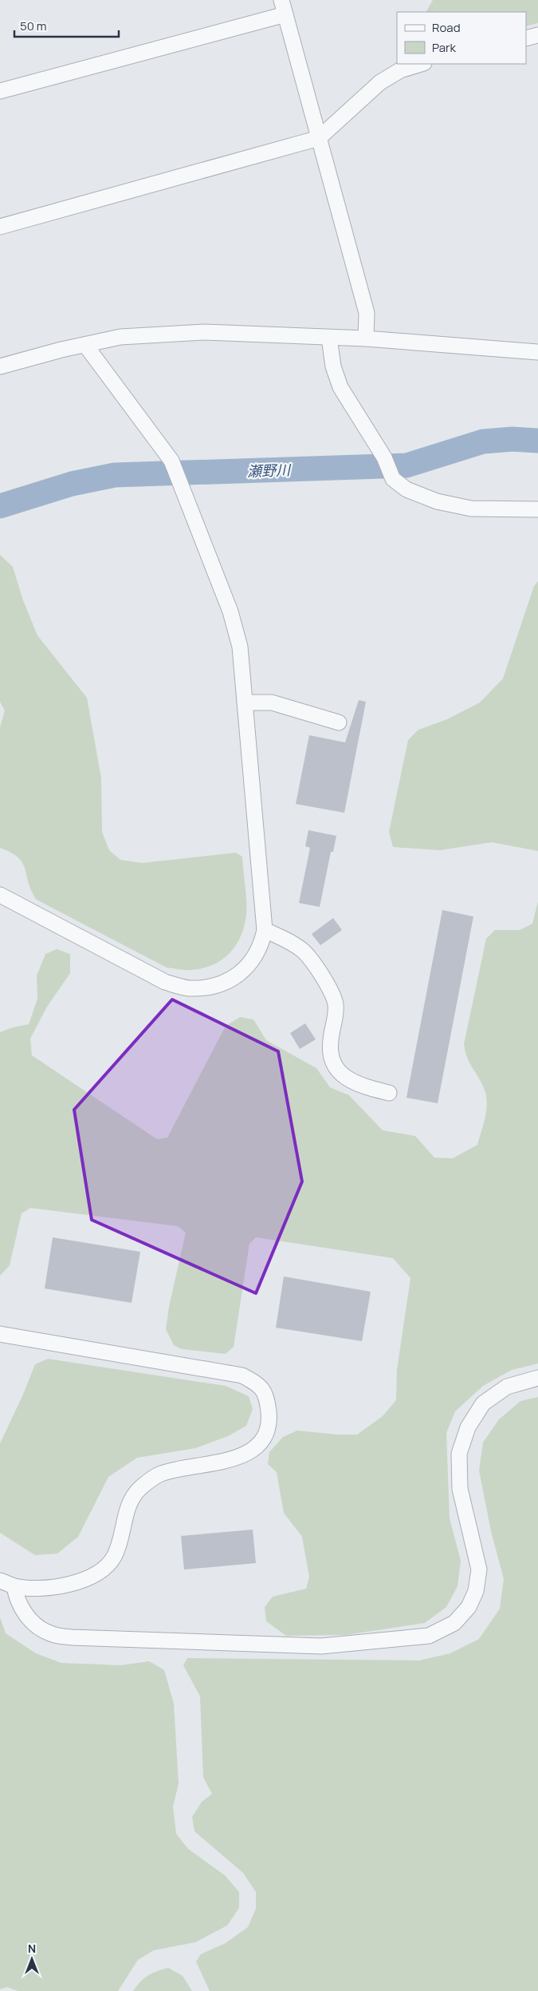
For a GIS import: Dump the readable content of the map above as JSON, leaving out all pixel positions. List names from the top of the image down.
{
  "water": ["瀬野川"],
  "legend": ["Road", "Park"],
  "scale_bar": "50 m",
  "north": "top"
}
